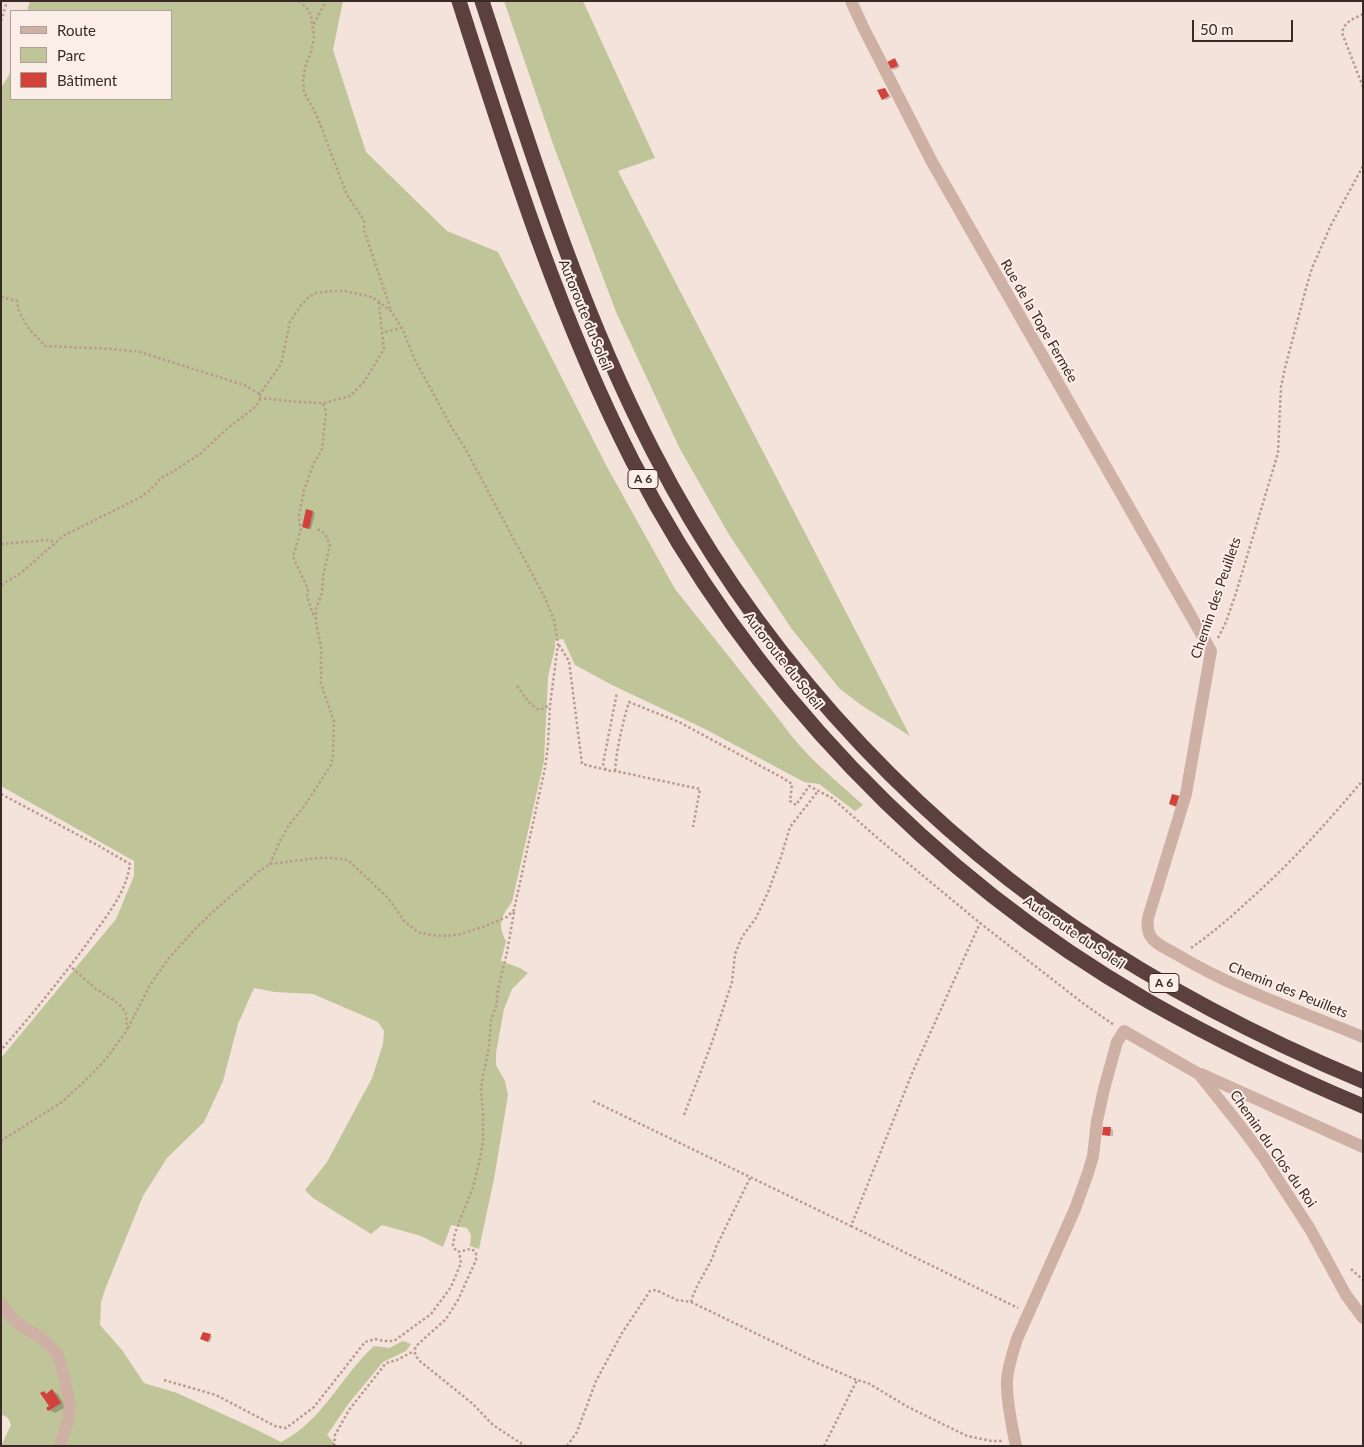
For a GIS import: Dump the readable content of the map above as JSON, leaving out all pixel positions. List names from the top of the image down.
{
  "streets": {
    "highway": ["Autoroute du Soleil", "A 6"],
    "street": ["Rue de la Tope Fermée", "Chemin des Peuillets", "Chemin du Clos du Roi"]
  },
  "crossings": [
    ["Rue de la Tope Fermée", "Chemin des Peuillets"]
  ],
  "legend": ["Route", "Parc", "Bâtiment"],
  "scale_bar": "50 m"
}
